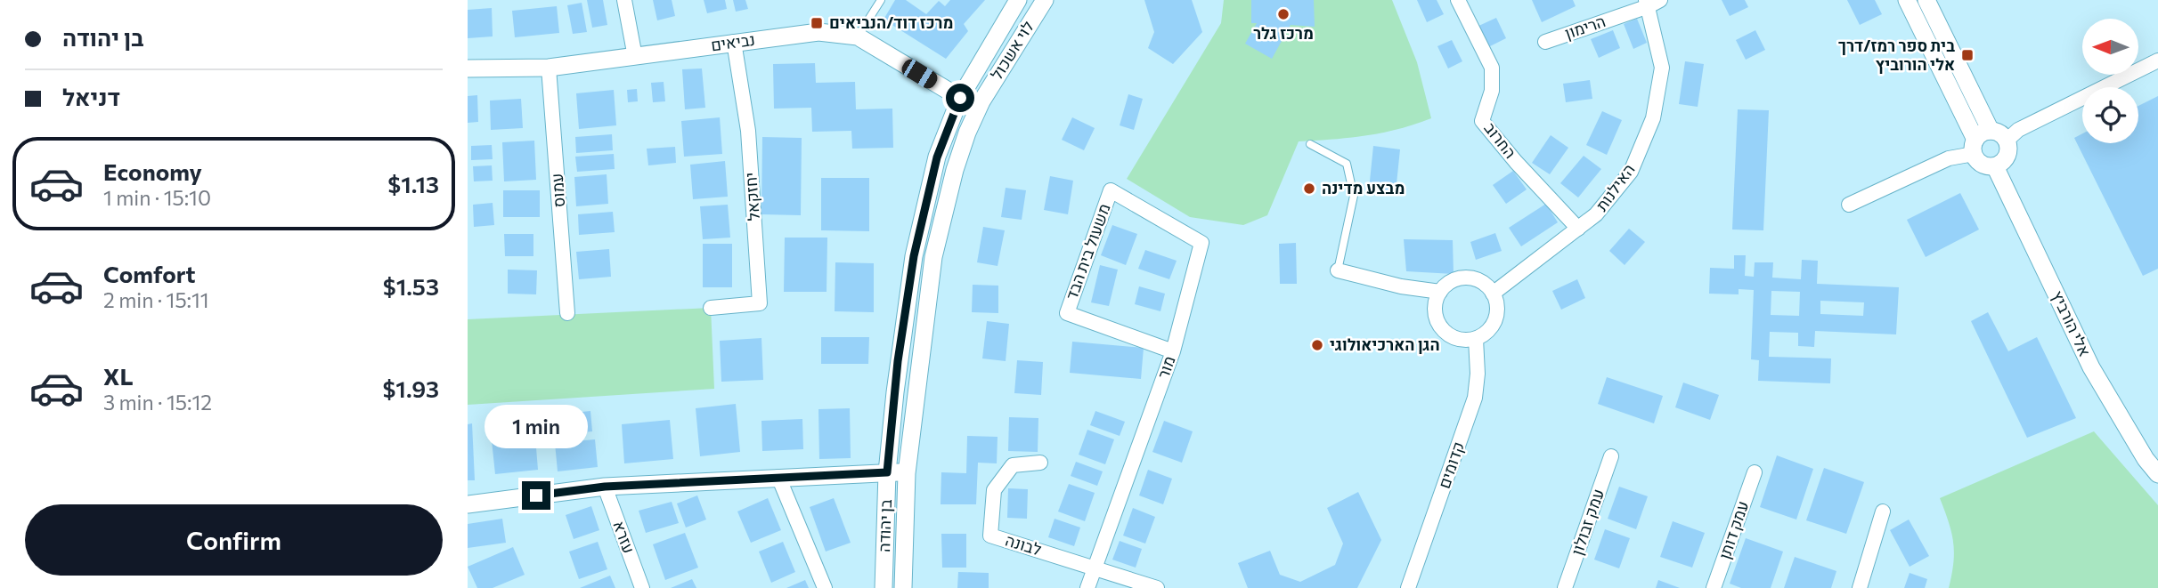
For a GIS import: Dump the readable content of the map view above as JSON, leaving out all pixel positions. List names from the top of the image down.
{
  "streets": {
    "street": [
      "הרימון",
      "נביאים",
      "לוי אשכול",
      "החרוב",
      "האילנות",
      "עמוס",
      "יחזקאל",
      "משעול בית הבד",
      "אלי הורביץ",
      "מור",
      "קדומים",
      "עמק זבולון",
      "בן יהודה",
      "עמק דותן",
      "עזרא",
      "לבונה"
    ]
  },
  "crossings": [
    ["הרימון", "האילנות"],
    ["נביאים", "לוי אשכול"],
    ["נביאים", "עמוס"],
    ["נביאים", "יחזקאל"],
    ["נביאים", "בן יהודה"],
    ["לוי אשכול", "בן יהודה"],
    ["החרוב", "האילנות"],
    ["האילנות", "קדומים"],
    ["משעול בית הבד", "מור"],
    ["מור", "לבונה"]
  ],
  "places": {
    "other": ["מרכז גלר", "מבצע מדינה", "הגן הארכיאולוגי"],
    "transit": ["מרכז דוד/הנביאים", "בית ספר רמז/דרך אלי הורוביץ"]
  },
  "north": "left",
  "page": {
    "banner": ["בן יהודה", "דניאל"],
    "list": [
      {
        "name": "Economy",
        "note": "1 min · 15:10",
        "value": "$1.13"
      },
      {
        "name": "Comfort",
        "note": "2 min · 15:11",
        "value": "$1.53"
      },
      {
        "name": "XL",
        "note": "3 min · 15:12",
        "value": "$1.93"
      }
    ],
    "bubble": "1 min",
    "buttons": "Confirm"
  }
}
